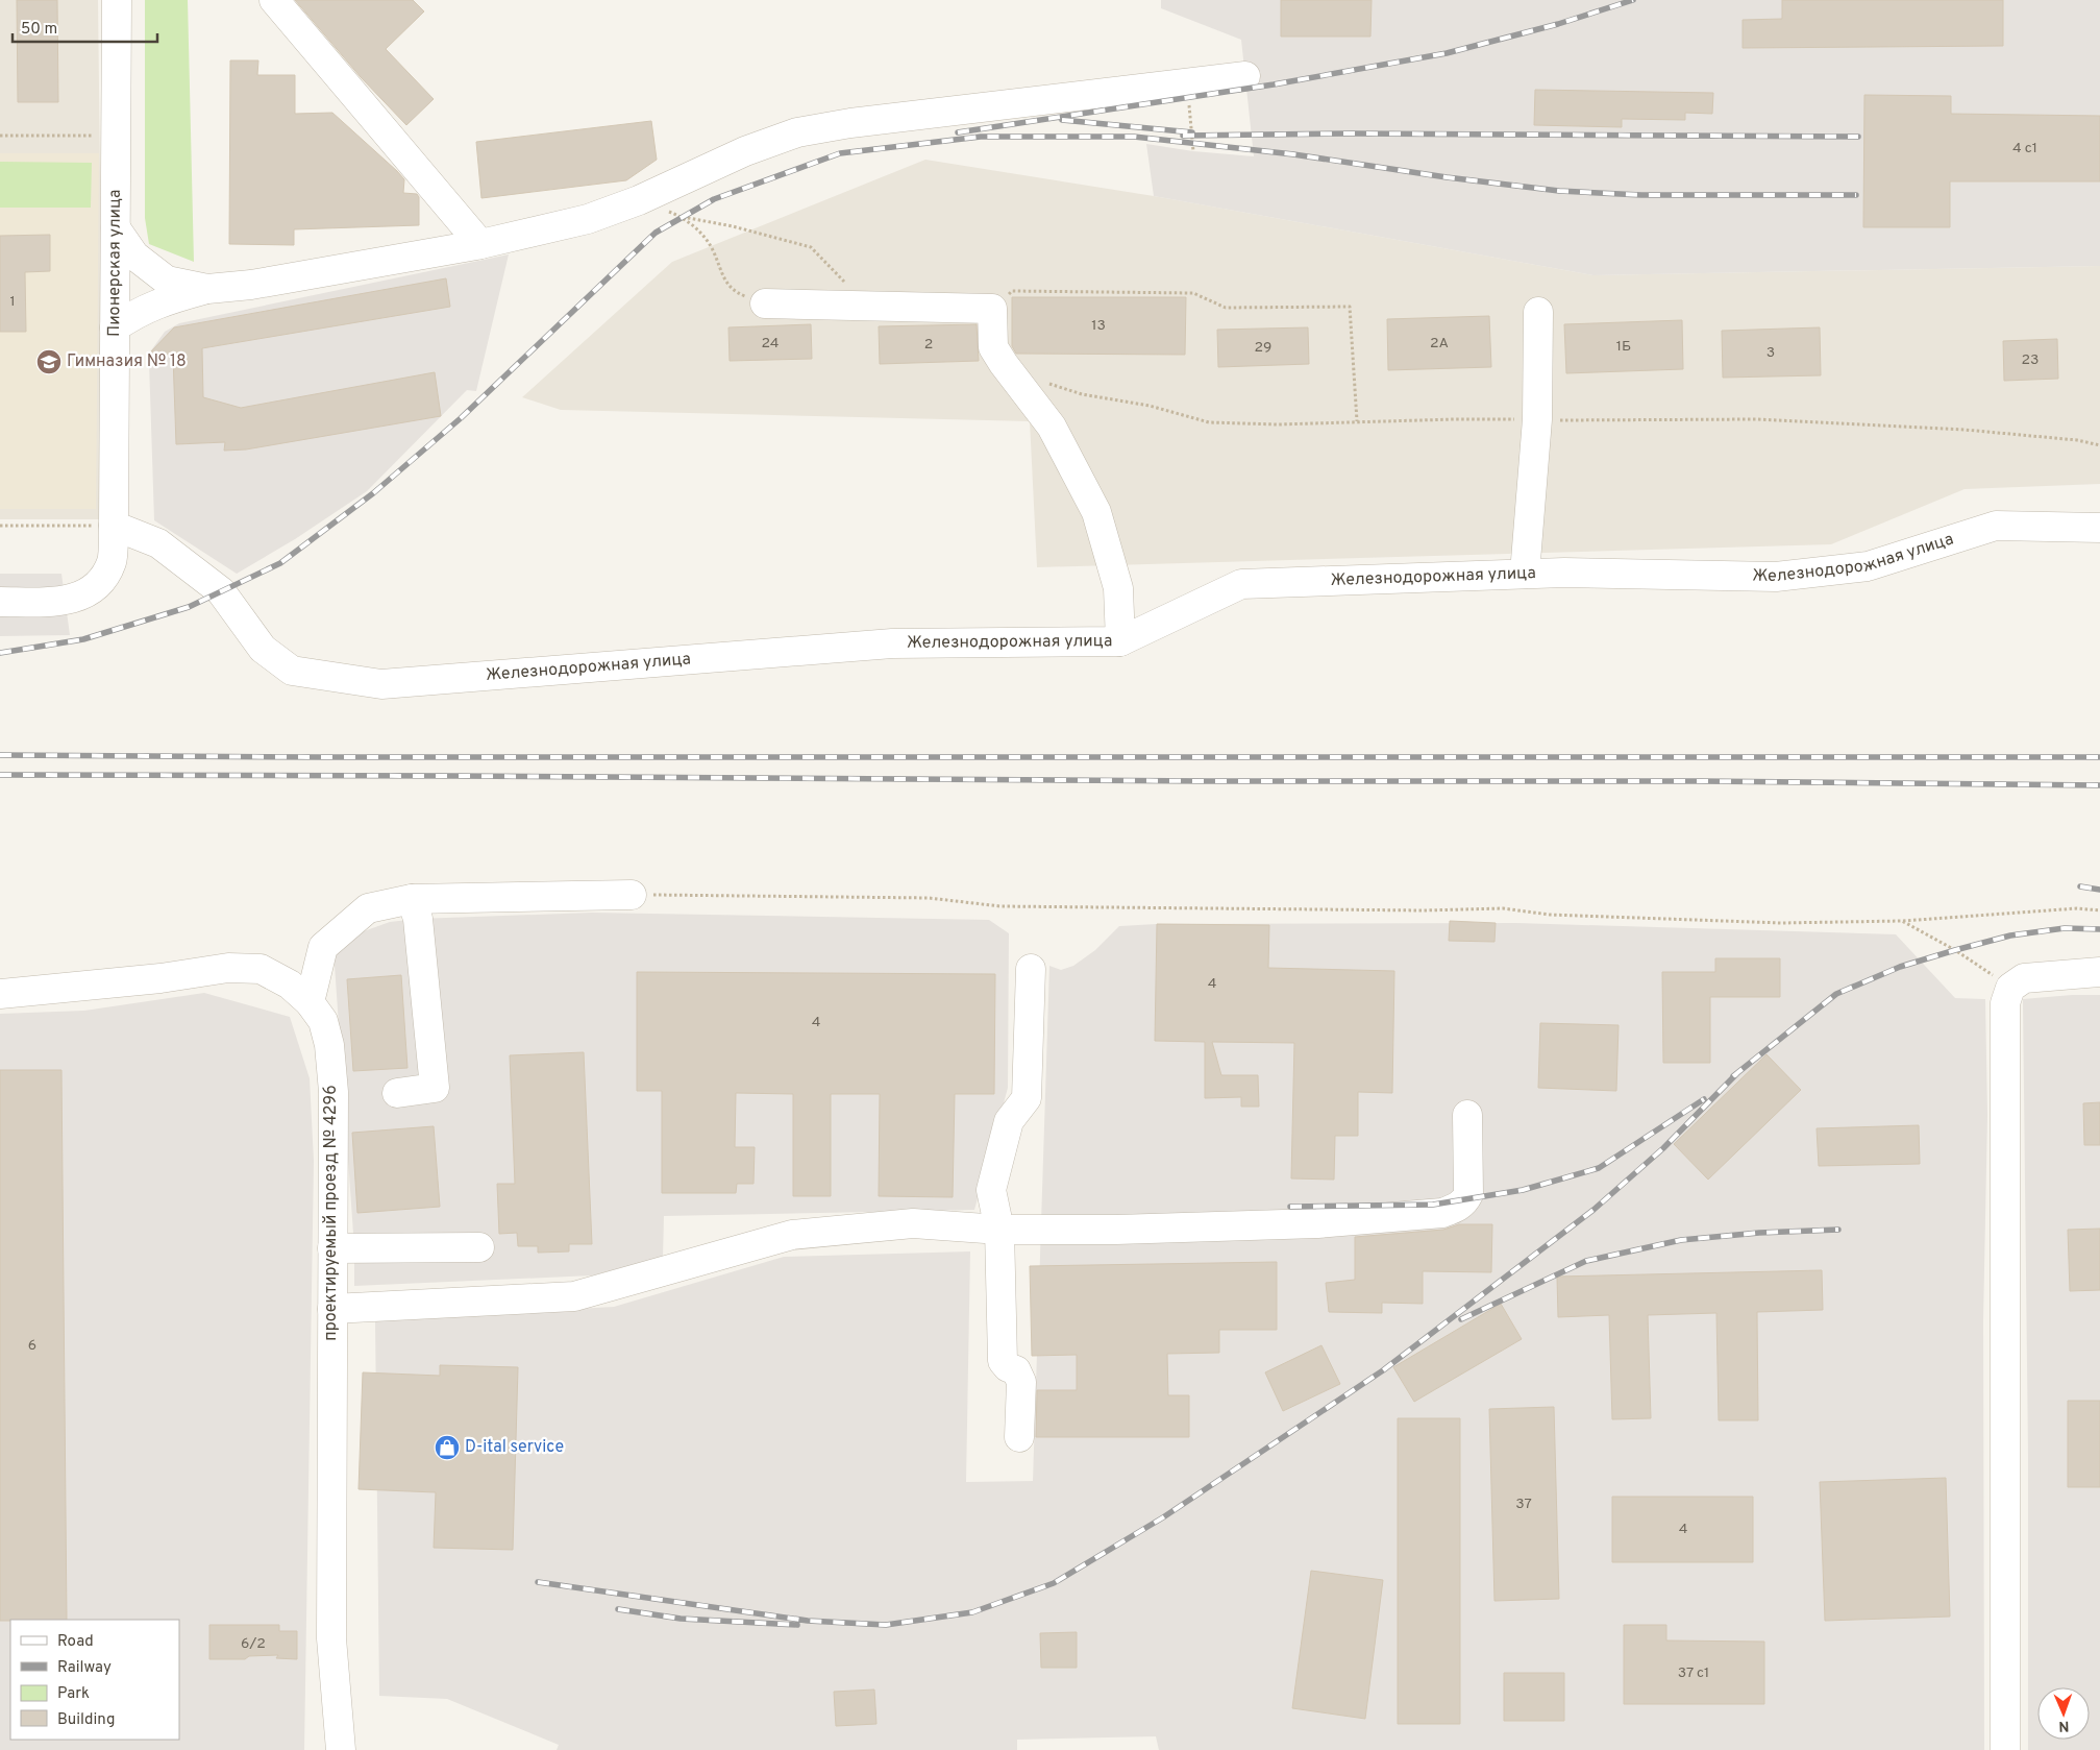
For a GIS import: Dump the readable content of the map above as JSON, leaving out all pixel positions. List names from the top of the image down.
{
  "streets": {
    "street": ["Пионерская улица", "Железнодорожная улица", "проектируемый проезд № 4296"]
  },
  "crossings": [
    ["Пионерская улица", "Железнодорожная улица"]
  ],
  "places": {
    "school or university": ["Гимназия № 18"],
    "shop": ["D-ital service"]
  },
  "house_numbers": [
    "4 с1",
    "1",
    "13",
    "24",
    "2А",
    "2",
    "1Б",
    "29",
    "3",
    "23",
    "4",
    "4",
    "6",
    "37",
    "4",
    "6/2",
    "37 с1"
  ],
  "legend": [
    "Road",
    "Railway",
    "Park",
    "Building"
  ],
  "scale_bar": "50 m",
  "north": "bottom"
}
